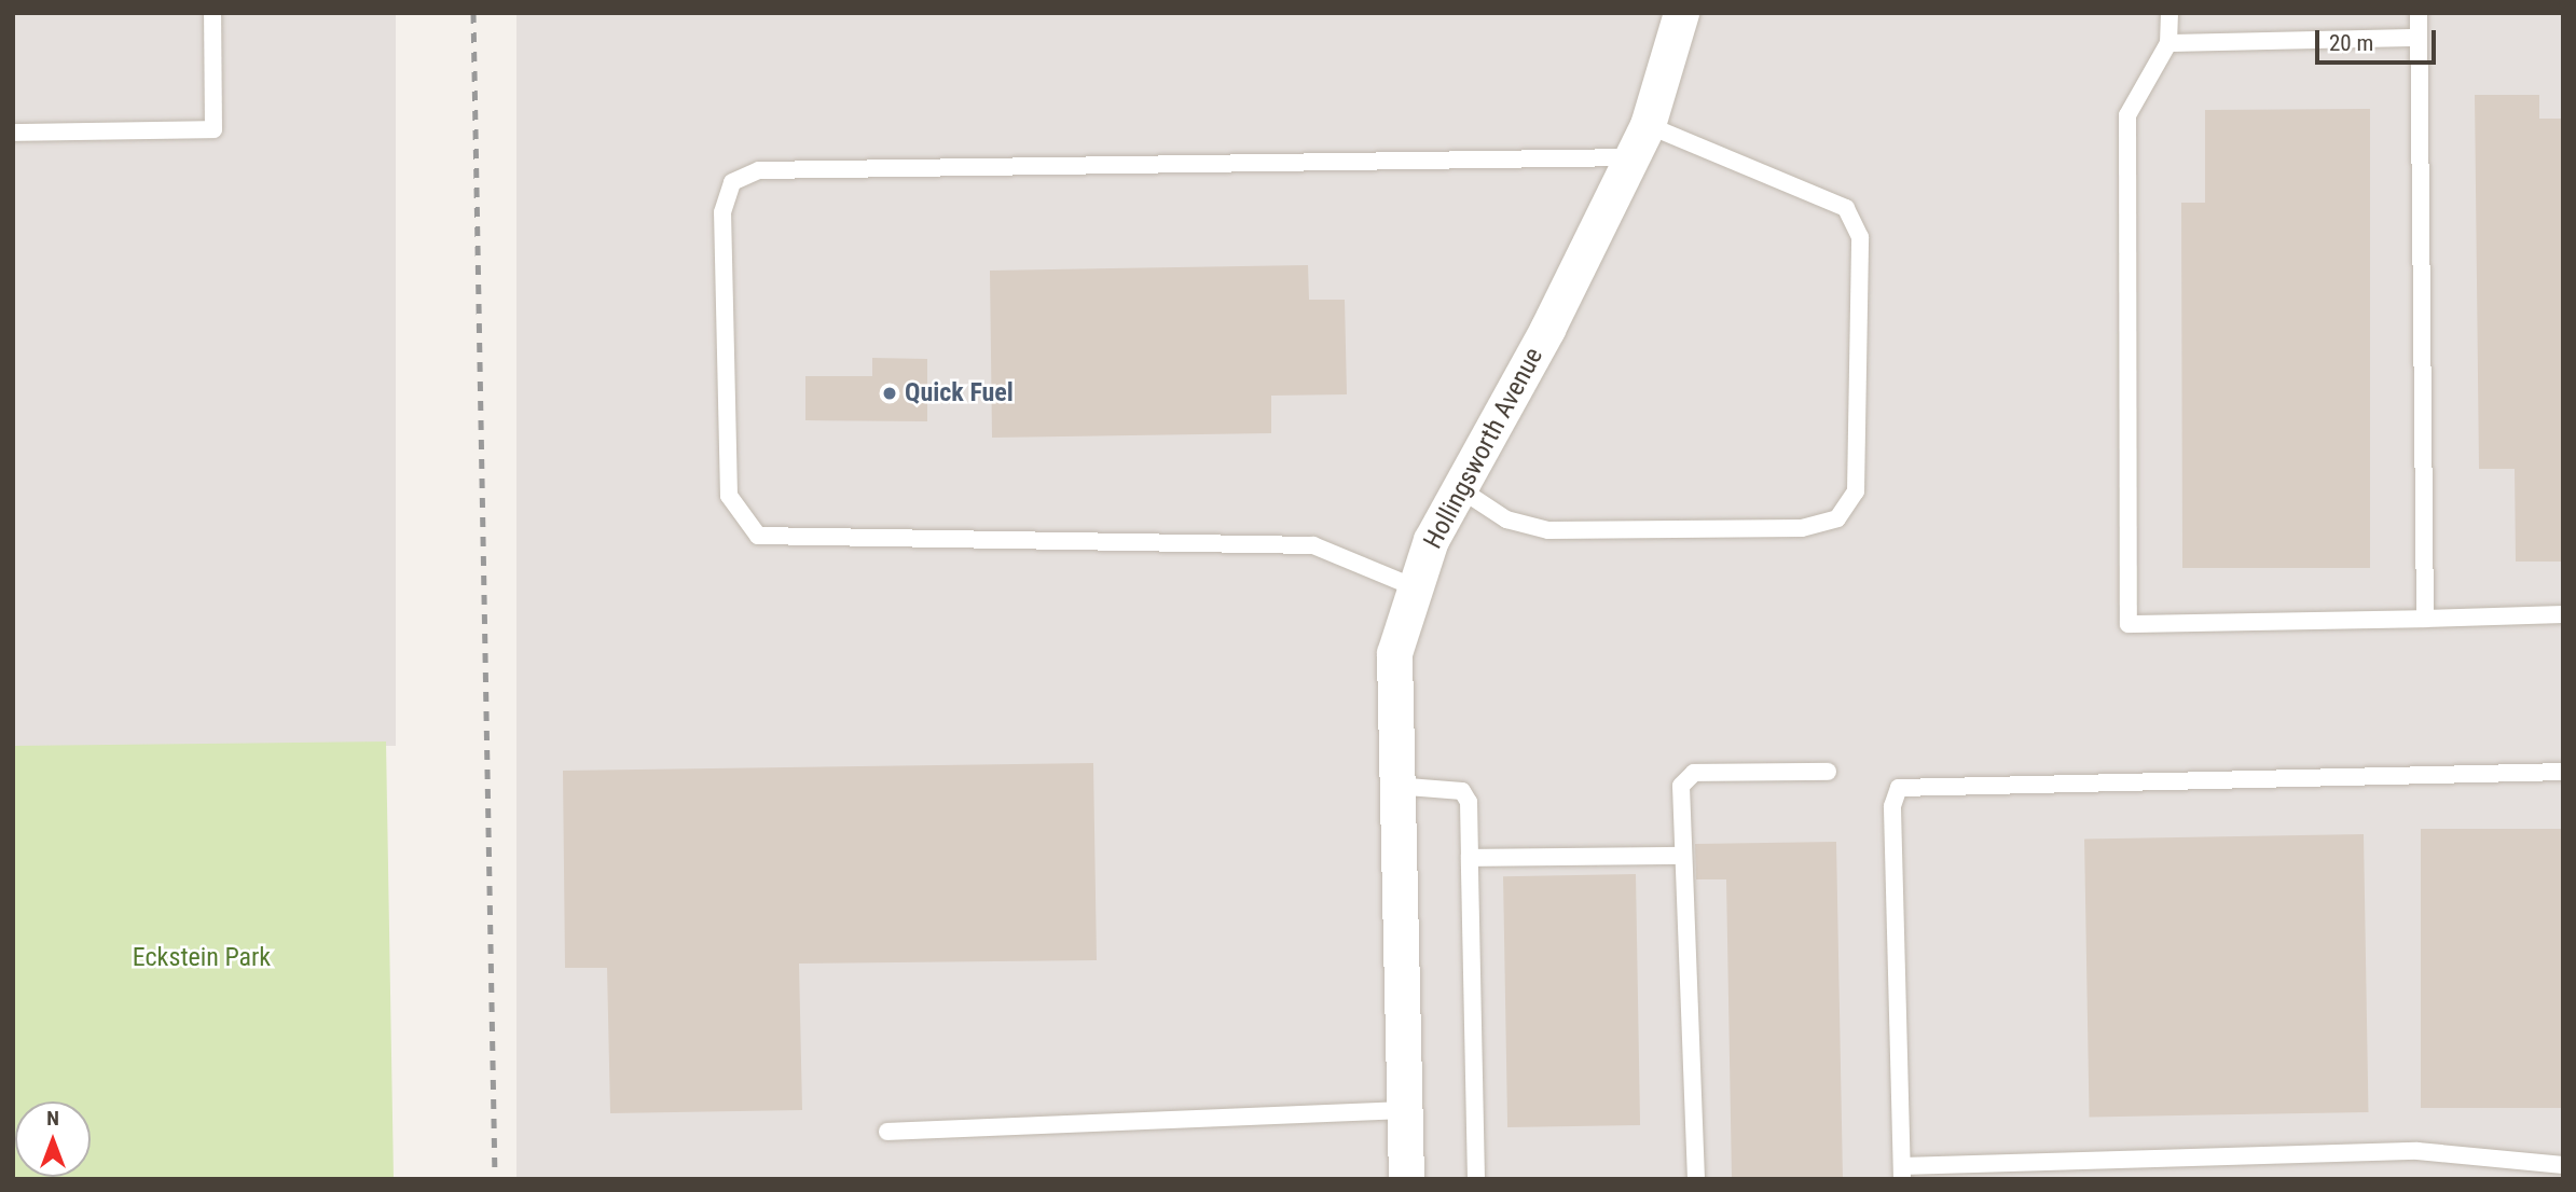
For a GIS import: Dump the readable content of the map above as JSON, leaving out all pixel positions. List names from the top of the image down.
{
  "streets": {
    "street": ["Hollingsworth Avenue"]
  },
  "parks": ["Eckstein Park"],
  "places": ["Quick Fuel"],
  "scale_bar": "20 m",
  "north": "top"
}
